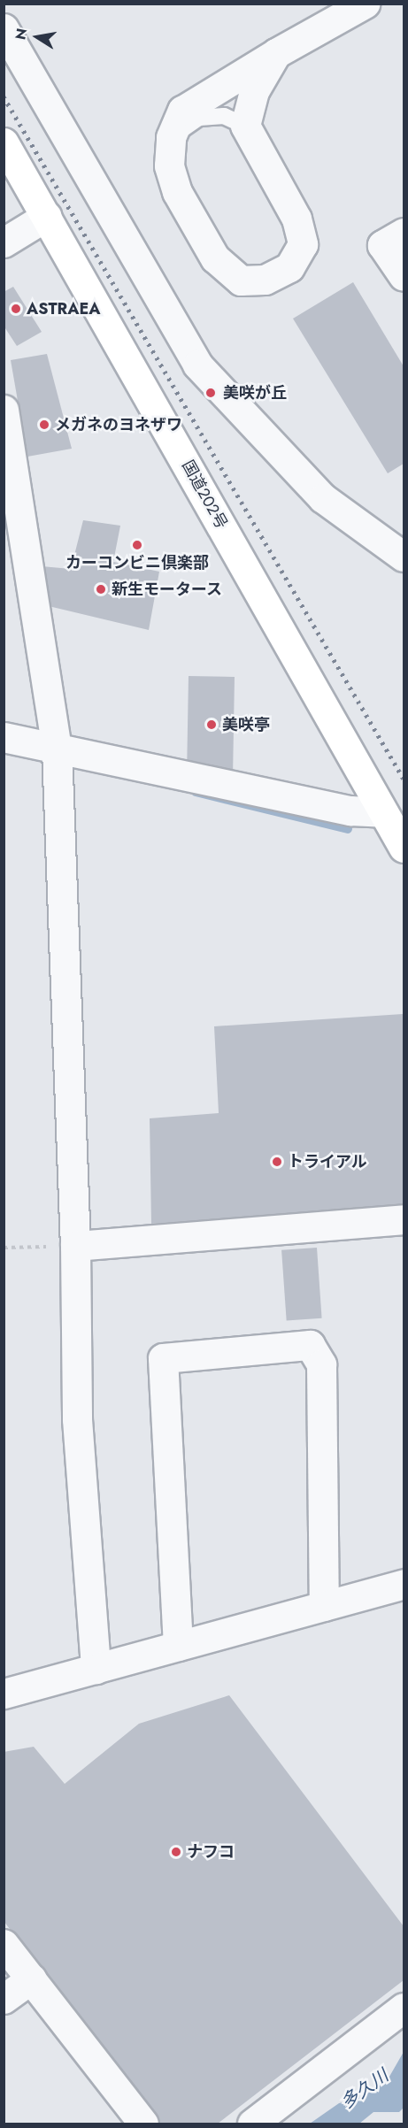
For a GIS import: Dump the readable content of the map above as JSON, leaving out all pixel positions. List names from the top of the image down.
{
  "streets": {
    "highway": ["国道202号"]
  },
  "water": ["多久川"],
  "places": [
    "ASTRAEA",
    "美咲が丘",
    "メガネのヨネザワ",
    "カーコンビニ倶楽部",
    "新生モータース",
    "美咲亭",
    "トライアル",
    "ナフコ"
  ],
  "north": "left"
}
